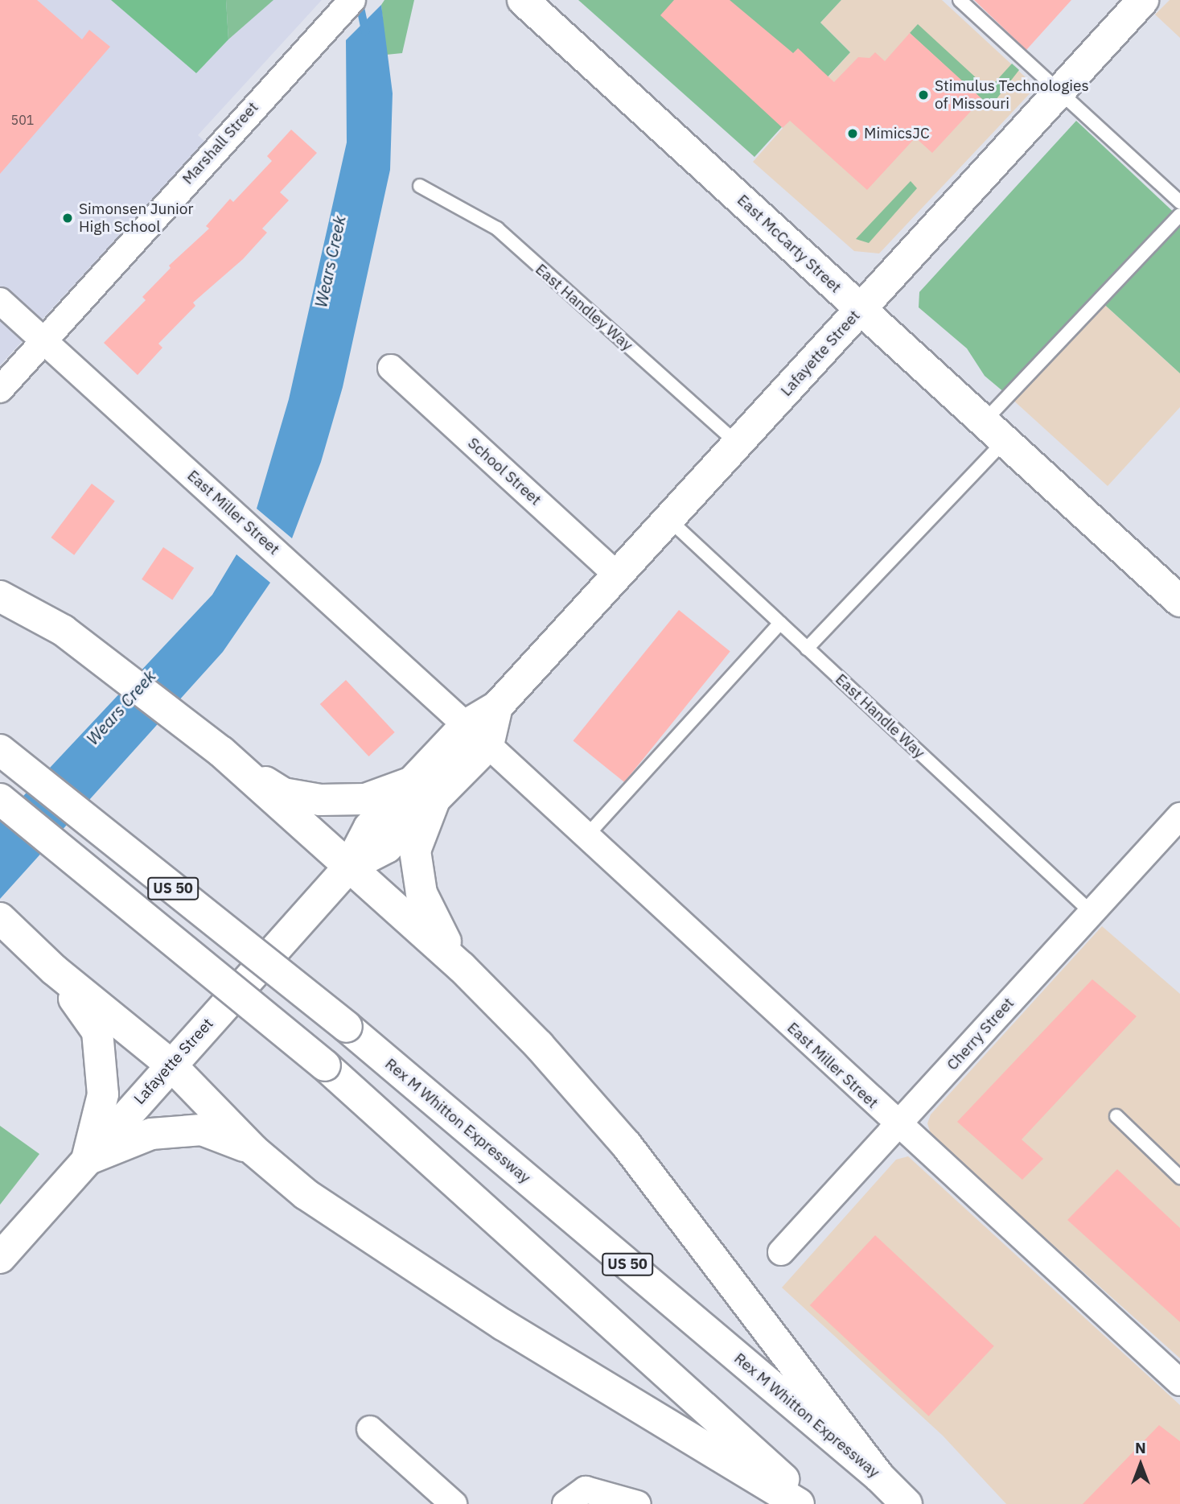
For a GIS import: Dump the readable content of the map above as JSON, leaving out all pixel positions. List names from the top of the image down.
{
  "streets": {
    "main road": [
      "East McCarty Street",
      "Lafayette Street",
      "US 50",
      "Rex M Whitton Expressway"
    ],
    "street": [
      "Marshall Street",
      "School Street",
      "East Miller Street",
      "Cherry Street"
    ],
    "lane": ["East Handley Way", "East Handle Way"]
  },
  "crossings": [
    ["Marshall Street", "East Miller Street"],
    ["East McCarty Street", "Lafayette Street"],
    ["East Handley Way", "Lafayette Street"],
    ["Lafayette Street", "School Street"],
    ["Lafayette Street", "East Miller Street"],
    ["Lafayette Street", "East Handle Way"],
    ["East Miller Street", "Cherry Street"],
    ["East Handle Way", "Cherry Street"]
  ],
  "water": ["Wears Creek"],
  "places": ["Stimulus Technologies of Missouri", "MimicsJC", "Simonsen Junior High School"],
  "house_numbers": ["501"],
  "north": "top"
}
